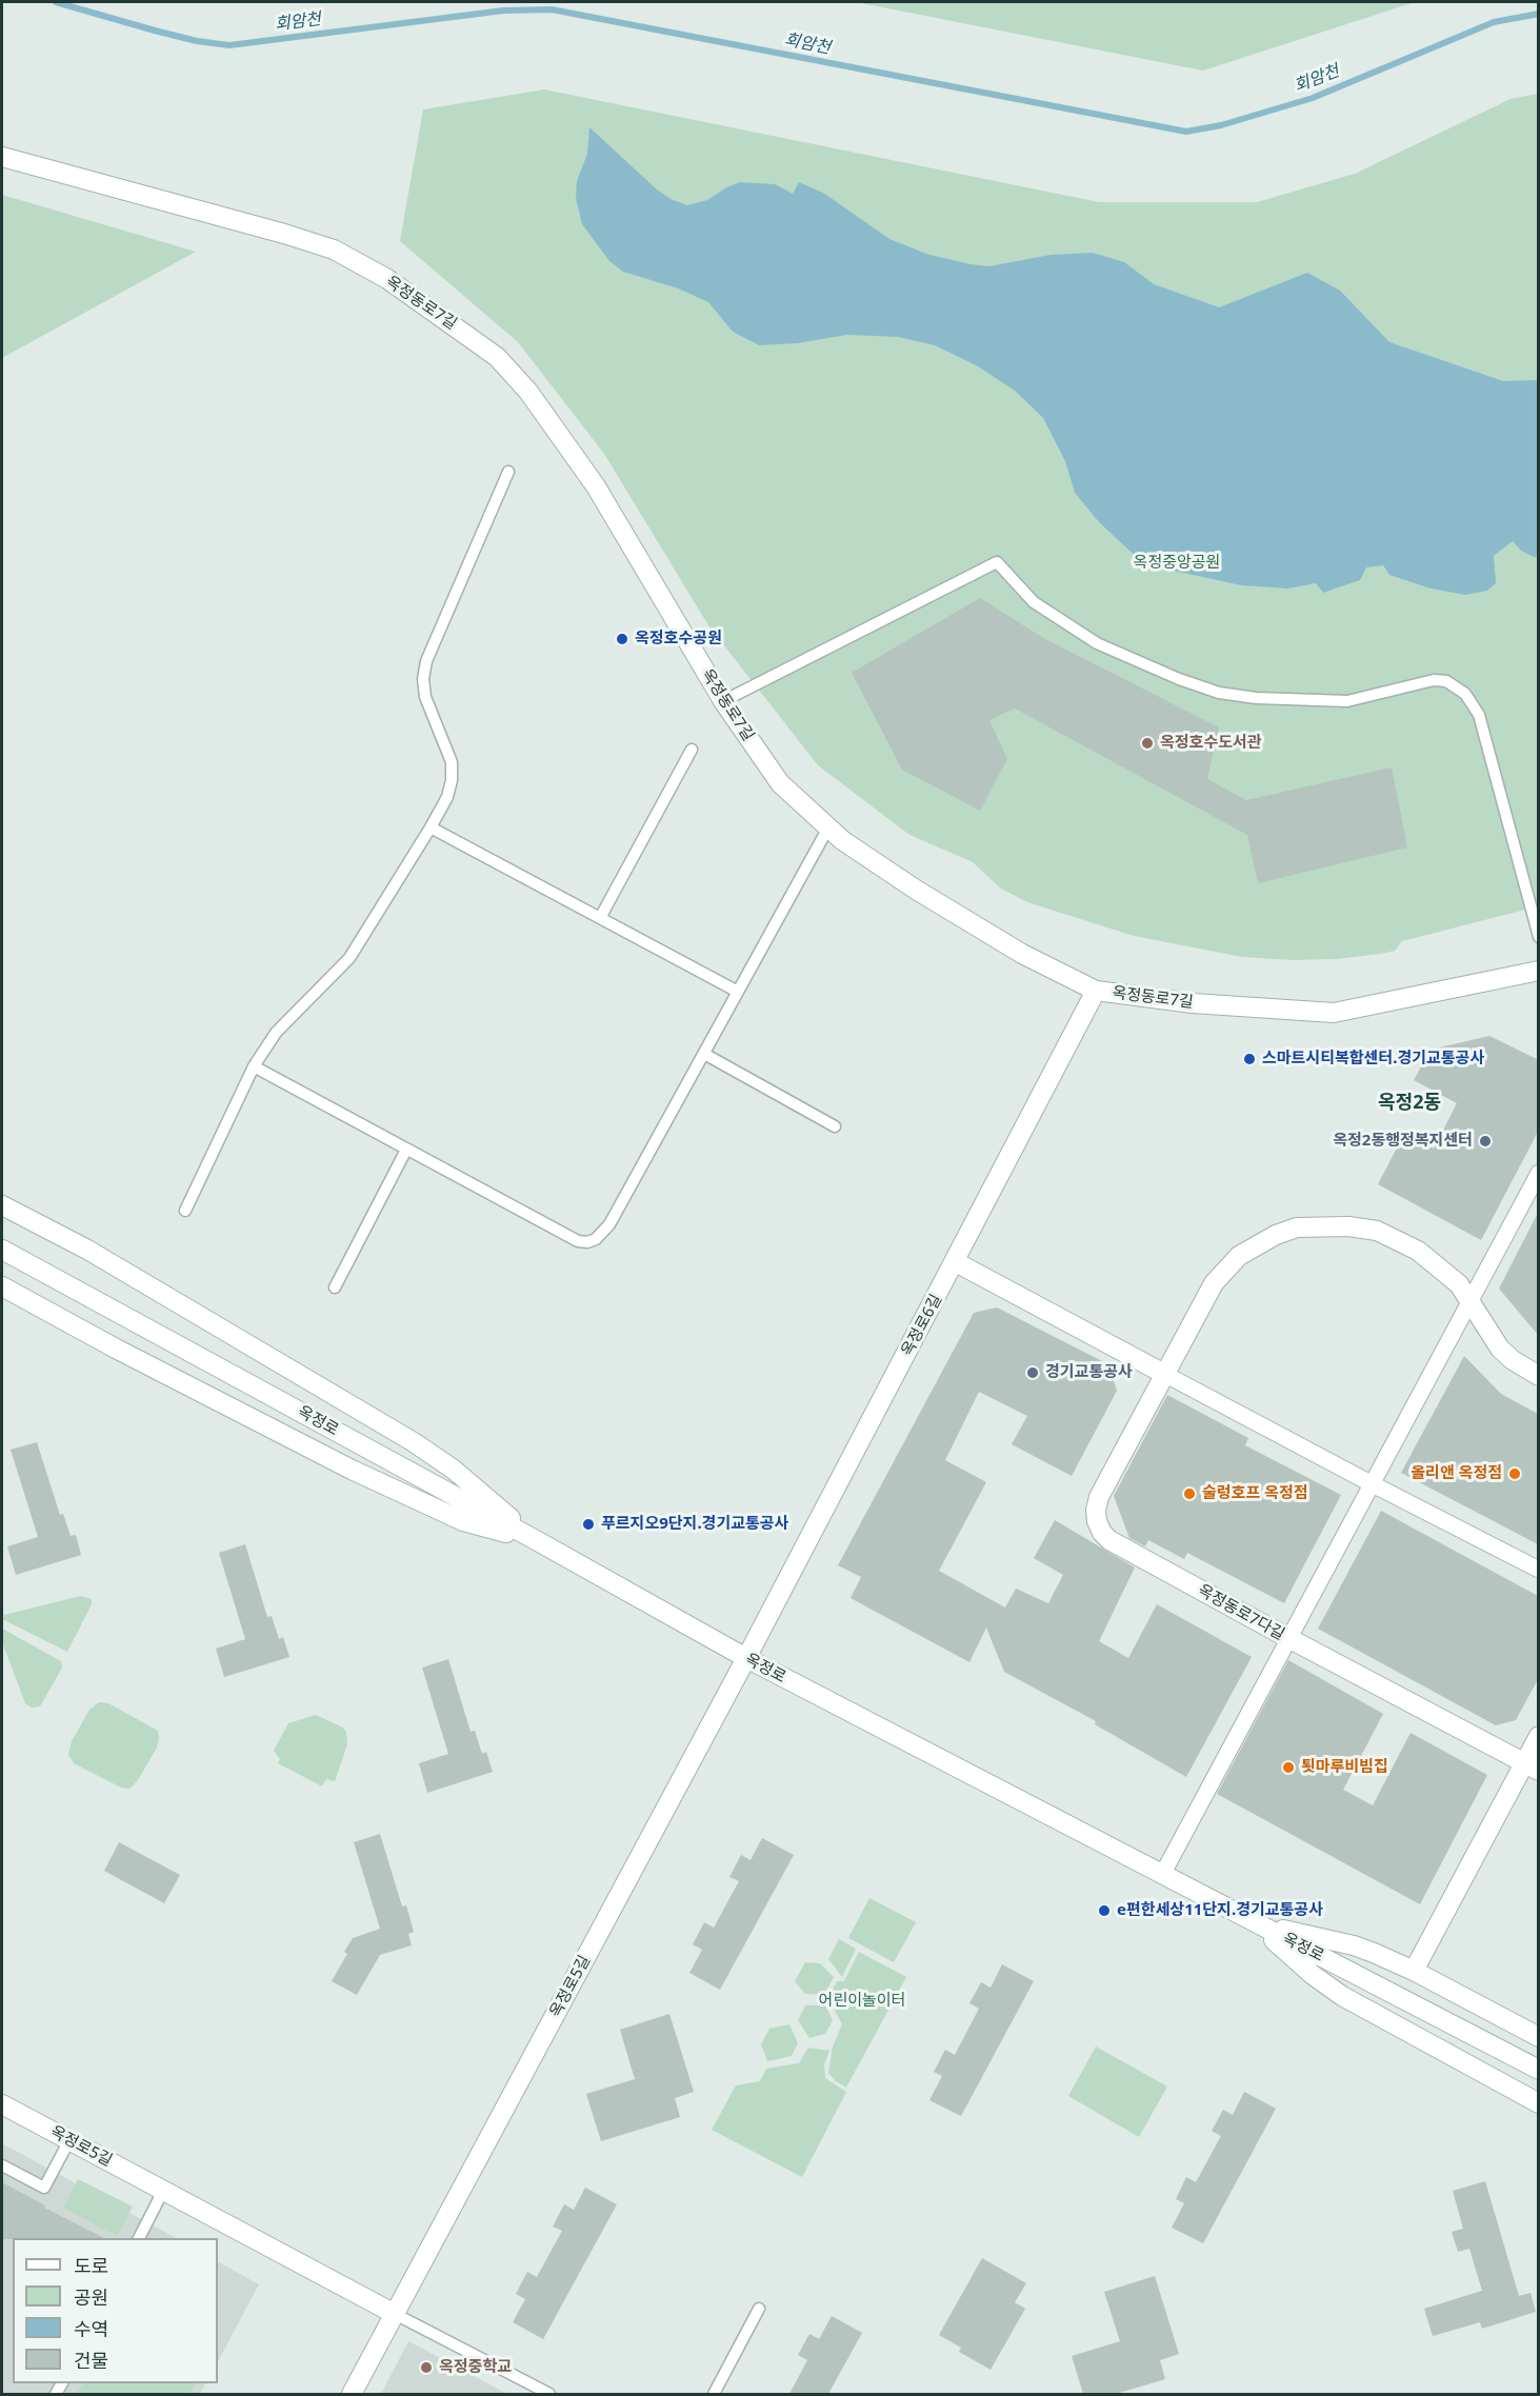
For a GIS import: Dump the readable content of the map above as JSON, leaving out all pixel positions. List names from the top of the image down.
{
  "streets": {
    "street": [
      "옥정동로7길",
      "옥정로6길",
      "옥정로",
      "옥정동로7다길",
      "옥정로5길"
    ]
  },
  "crossings": [
    ["옥정동로7길", "옥정로6길"],
    ["옥정로6길", "옥정로"],
    ["옥정로6길", "옥정로5길"],
    ["옥정로", "옥정로5길"]
  ],
  "districts": ["옥정2동"],
  "water": ["회암천"],
  "parks": ["옥정중앙공원", "어린이놀이터"],
  "places": [
    "옥정호수공원",
    "옥정호수도서관",
    "스마트시티복합센터.경기교통공사",
    "옥정2동행정복지센터",
    "경기교통공사",
    "올리앤 옥정점",
    "술렁호프 옥정점",
    "푸르지오9단지.경기교통공사",
    "툇마루비빔집",
    "e편한세상11단지.경기교통공사",
    "옥정중학교"
  ],
  "legend": [
    "도로",
    "공원",
    "수역",
    "건물"
  ]
}
